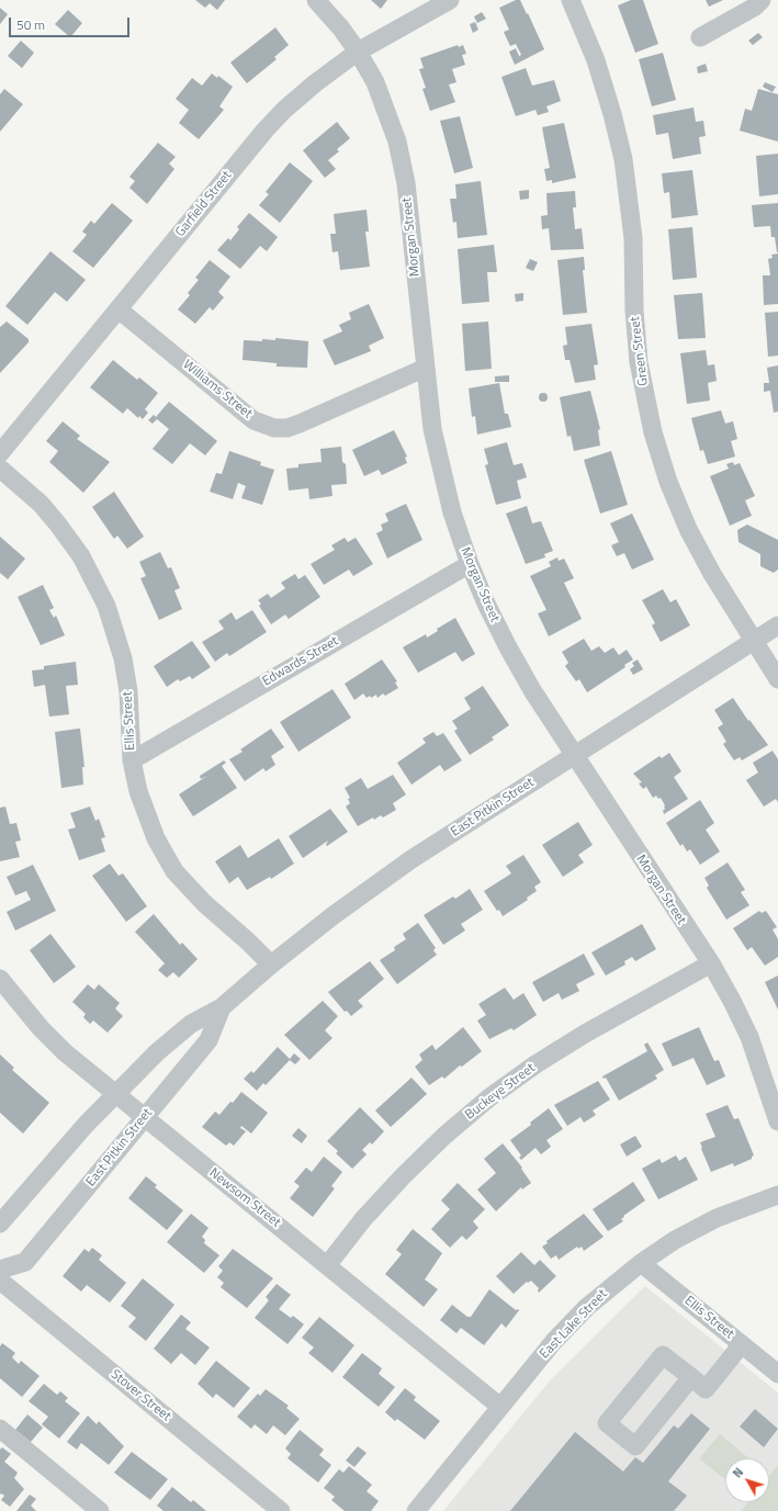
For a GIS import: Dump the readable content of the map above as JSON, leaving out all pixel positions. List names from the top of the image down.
{
  "streets": {
    "street": [
      "Garfield Street",
      "Morgan Street",
      "Green Street",
      "Williams Street",
      "Edwards Street",
      "Ellis Street",
      "East Pitkin Street",
      "Buckeye Street",
      "Newsom Street",
      "East Lake Street",
      "Stover Street"
    ]
  },
  "crossings": [
    ["Garfield Street", "Morgan Street"],
    ["Garfield Street", "Williams Street"],
    ["Morgan Street", "Williams Street"],
    ["Morgan Street", "Edwards Street"],
    ["Morgan Street", "East Pitkin Street"],
    ["Morgan Street", "Buckeye Street"],
    ["Green Street", "East Pitkin Street"],
    ["Edwards Street", "Ellis Street"],
    ["Ellis Street", "East Pitkin Street"],
    ["Ellis Street", "East Lake Street"],
    ["East Pitkin Street", "Newsom Street"],
    ["Buckeye Street", "Newsom Street"],
    ["Newsom Street", "East Lake Street"]
  ],
  "scale_bar": "50 m",
  "north": "top left"
}
